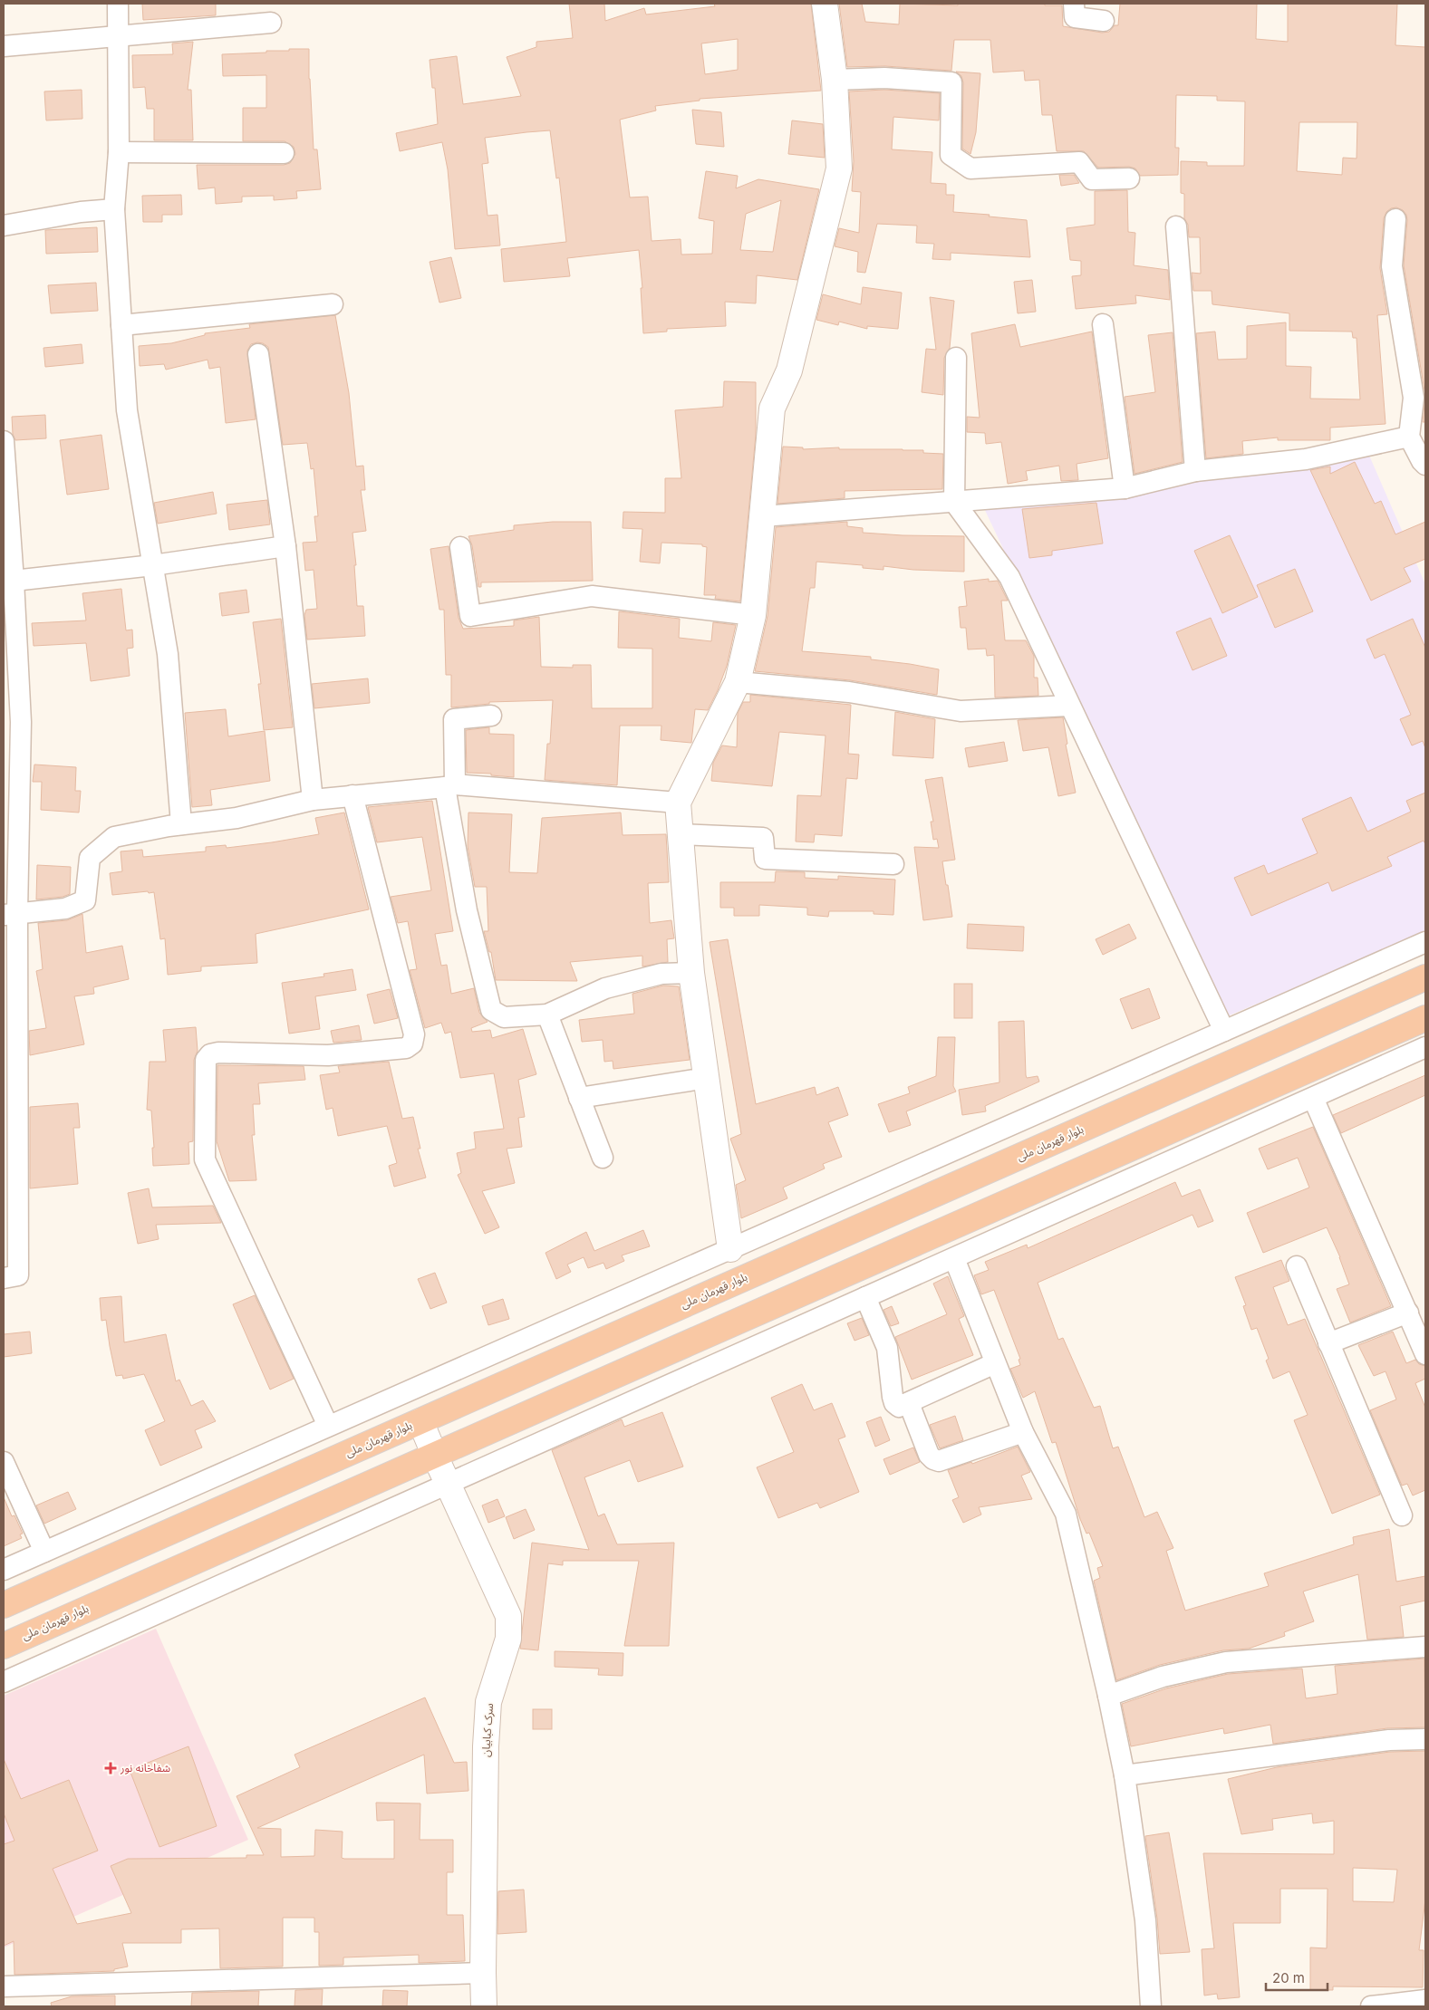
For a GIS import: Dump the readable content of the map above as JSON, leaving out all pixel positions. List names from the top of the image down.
{
  "streets": {
    "highway": ["بلوار قهرمان ملی"],
    "street": ["سرک کبابیان"]
  },
  "crossings": [
    ["بلوار قهرمان ملی", "سرک کبابیان"]
  ],
  "places": {
    "health": ["شفاخانه نور"]
  },
  "scale_bar": "20 m"
}
